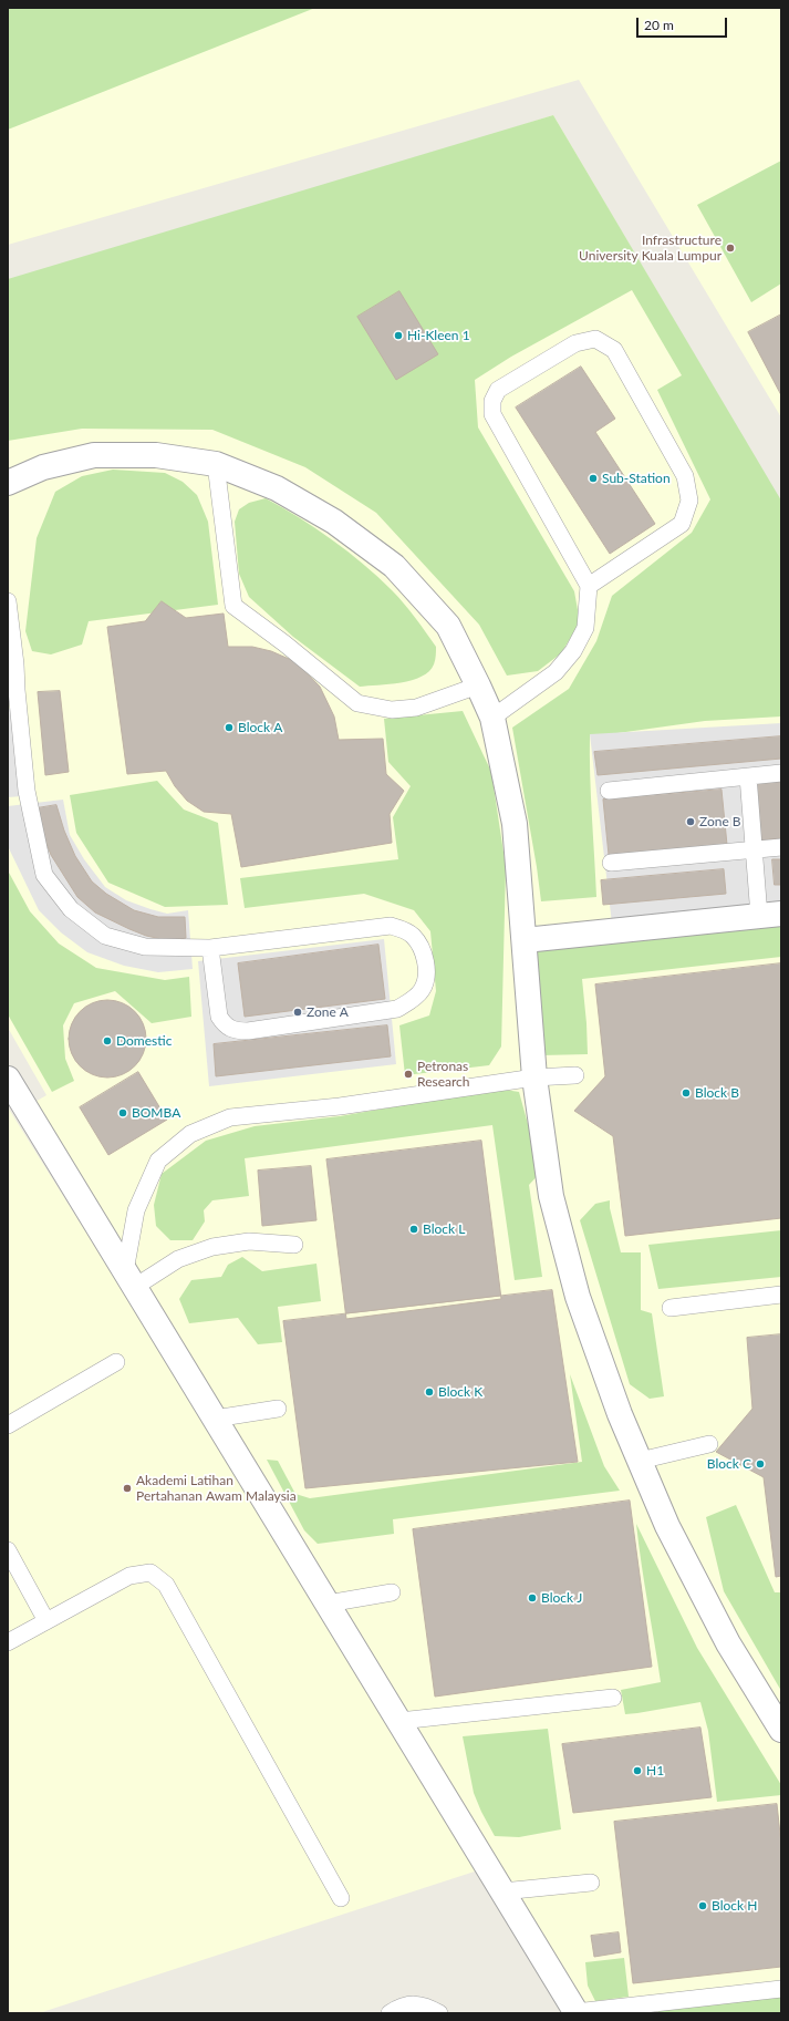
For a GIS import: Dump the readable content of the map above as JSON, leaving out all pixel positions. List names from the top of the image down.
{
  "places": [
    "Infrastructure University Kuala Lumpur",
    "Hi-Kleen 1",
    "Sub-Station",
    "Block A",
    "Zone B",
    "Zone A",
    "Domestic",
    "Petronas Research",
    "Block B",
    "BOMBA",
    "Block L",
    "Block K",
    "Block C",
    "Akademi Latihan Pertahanan Awam Malaysia",
    "Block J",
    "H1",
    "Block H"
  ],
  "scale_bar": "20 m"
}
